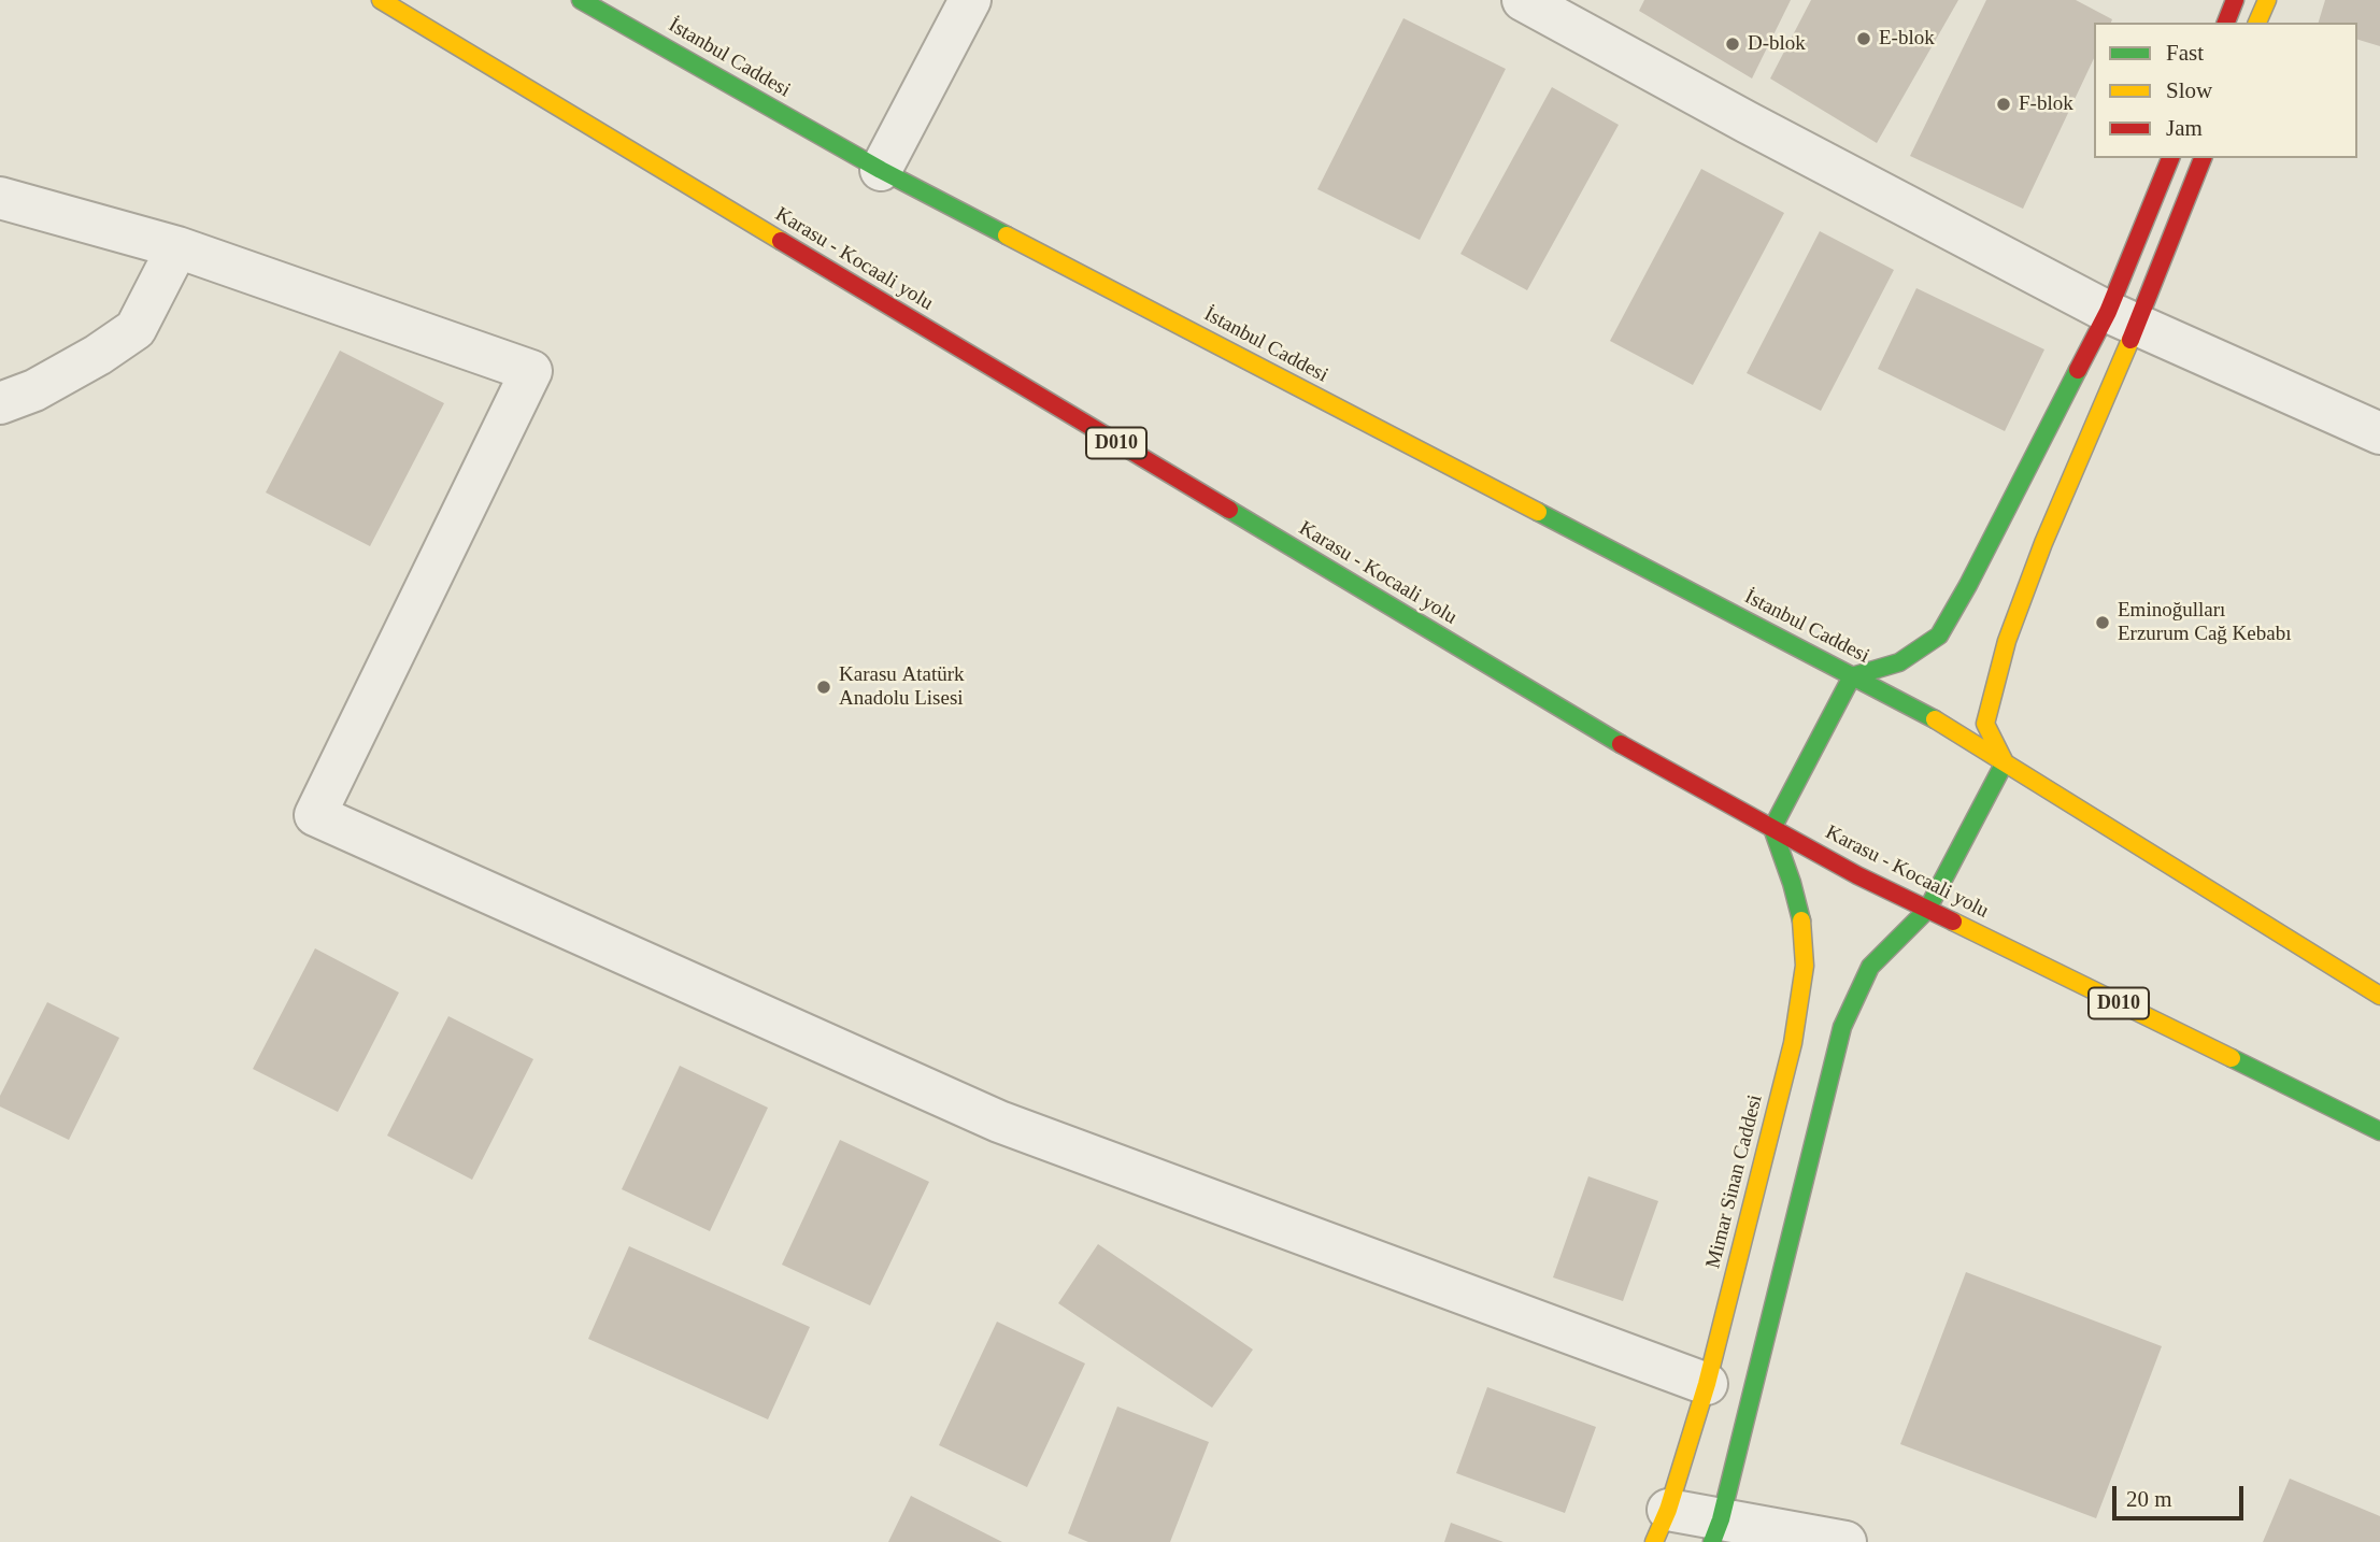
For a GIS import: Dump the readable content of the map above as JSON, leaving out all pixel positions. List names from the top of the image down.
{
  "streets": {
    "main road": [
      "İstanbul Caddesi",
      "Karasu - Kocaali yolu",
      "D010",
      "Mimar Sinan Caddesi"
    ]
  },
  "crossings": [
    ["Karasu - Kocaali yolu", "Mimar Sinan Caddesi"]
  ],
  "places": [
    "E-blok",
    "D-blok",
    "F-blok",
    "Eminoğulları Erzurum Cağ Kebabı",
    "Karasu Atatürk Anadolu Lisesi"
  ],
  "legend": ["Fast", "Slow", "Jam"],
  "scale_bar": "20 m"
}
